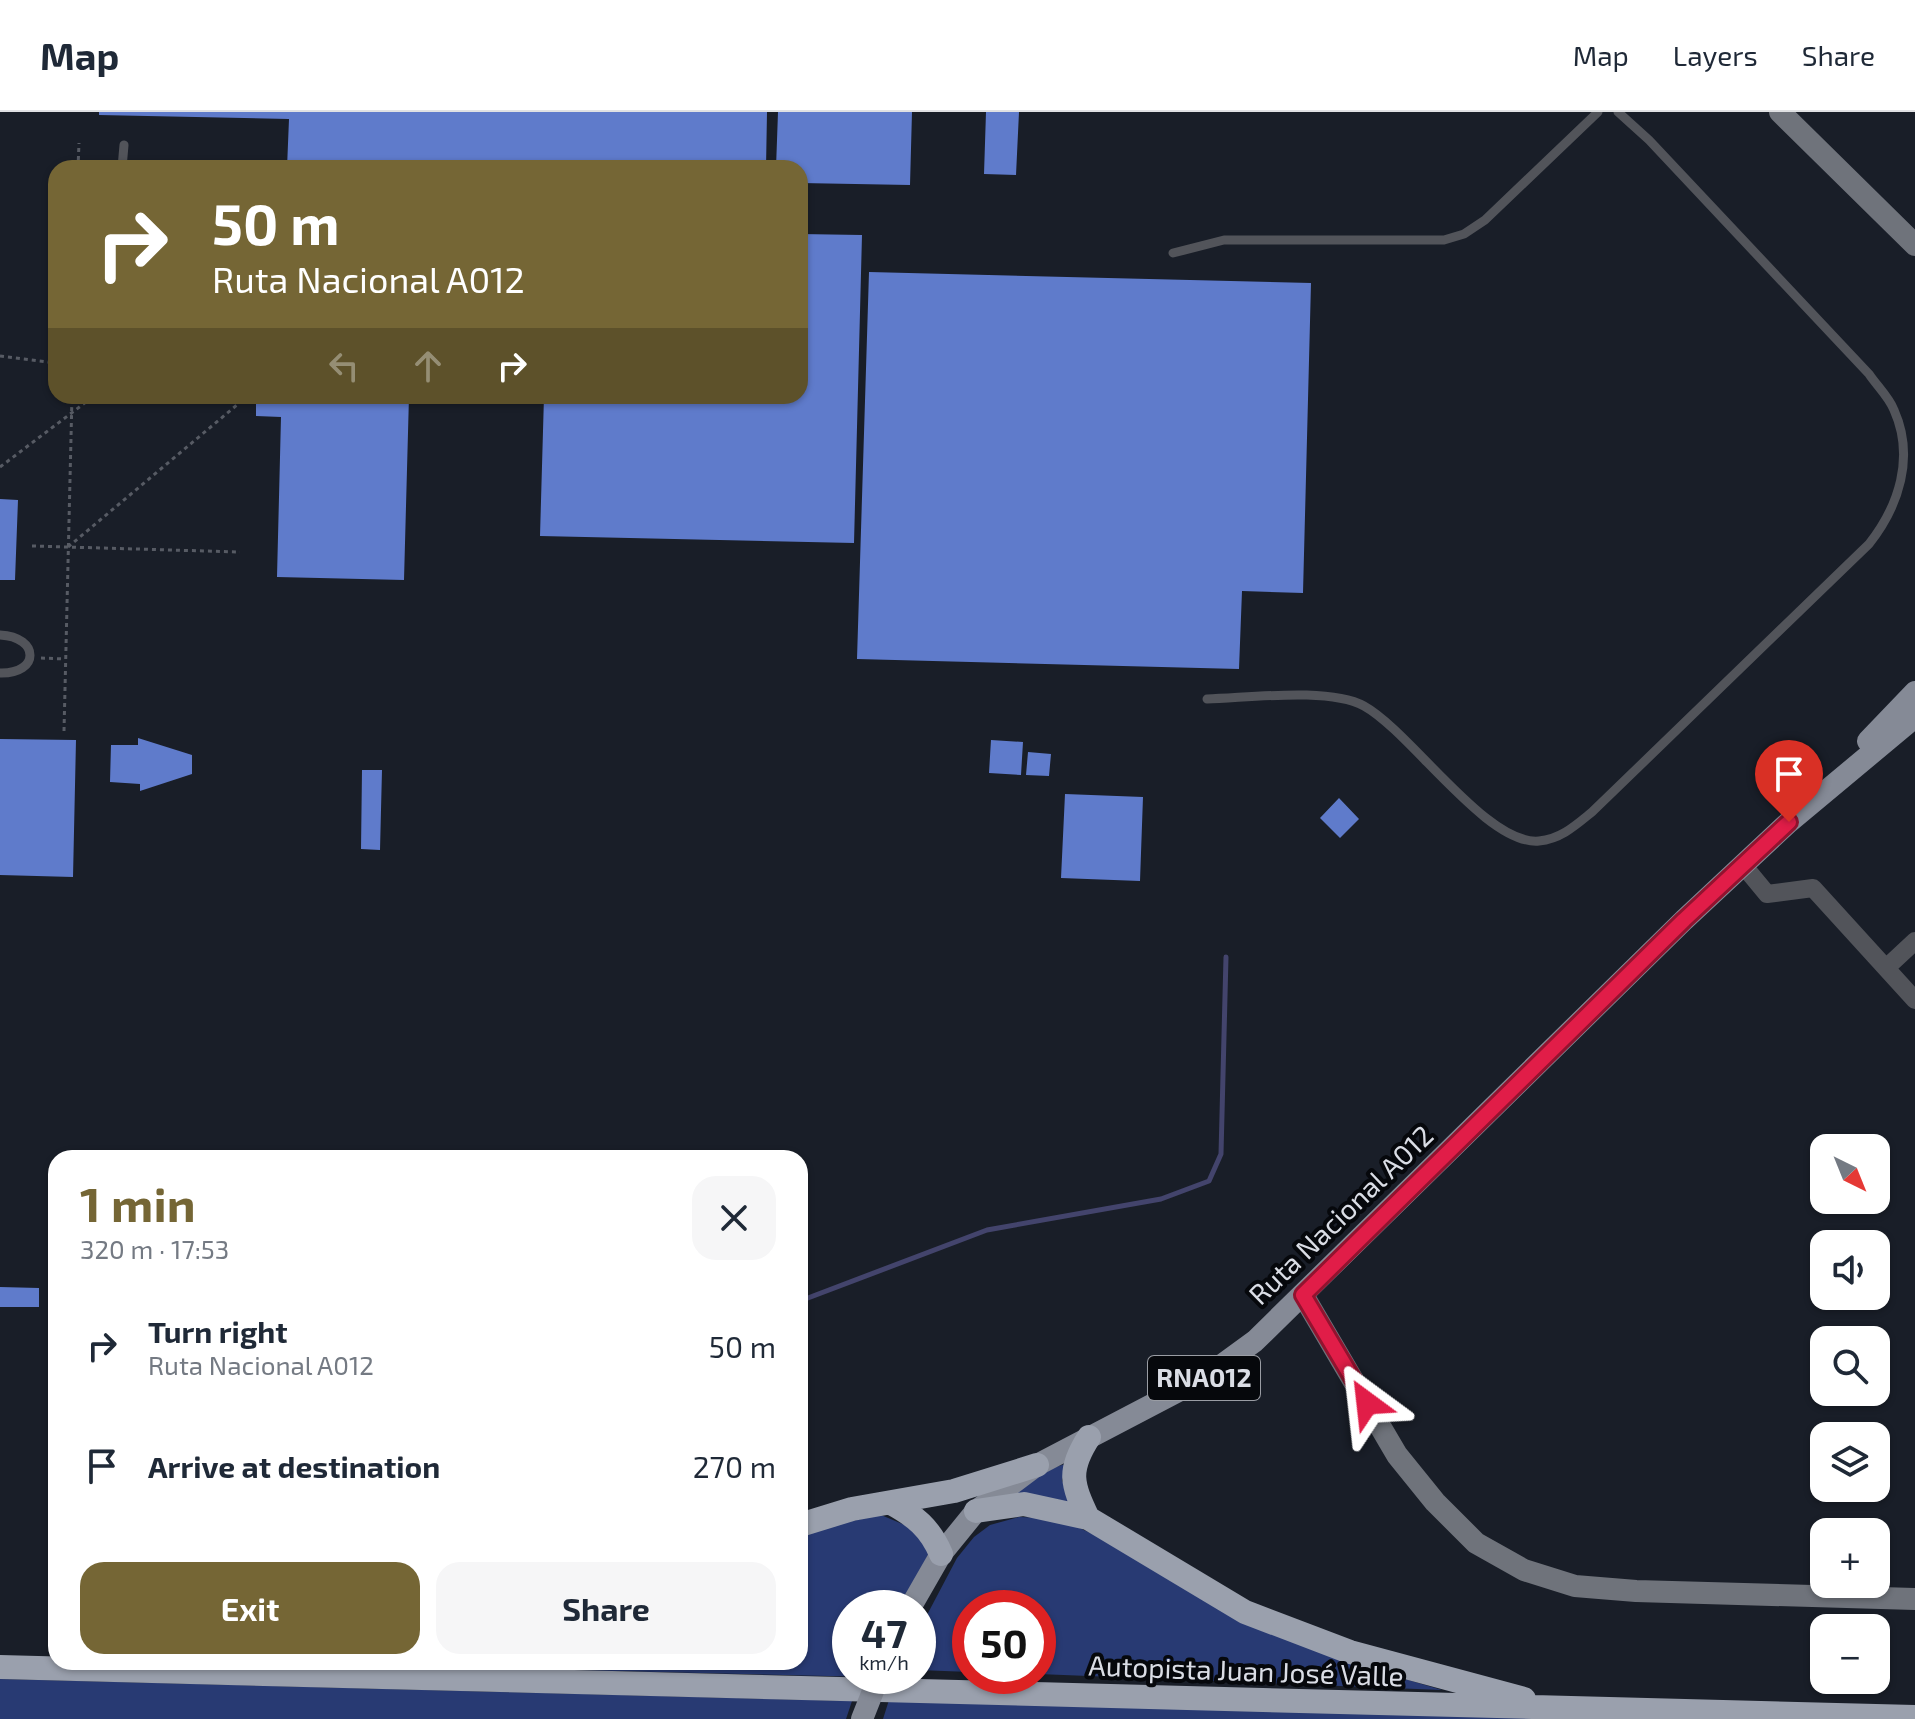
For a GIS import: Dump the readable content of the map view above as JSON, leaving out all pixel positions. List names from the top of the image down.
{
  "streets": {
    "highway": ["Autopista Juan José Valle"],
    "main road": ["Ruta Nacional A012", "RNA012"]
  },
  "north": "bottom right",
  "page": {
    "header": "Map",
    "nav": ["Map", "Layers", "Share"],
    "turn": ["50 m", "Ruta Nacional A012"],
    "map_buttons": ["+", "−"],
    "heading": ["1 min", "320 m · 17:53"],
    "list": [
      {
        "name": "Turn right",
        "note": "Ruta Nacional A012",
        "value": "50 m"
      },
      {
        "name": "Arrive at destination",
        "value": "270 m"
      }
    ],
    "buttons": ["Exit", "Share"],
    "speed": "47 km/h",
    "limit": "50"
  }
}
